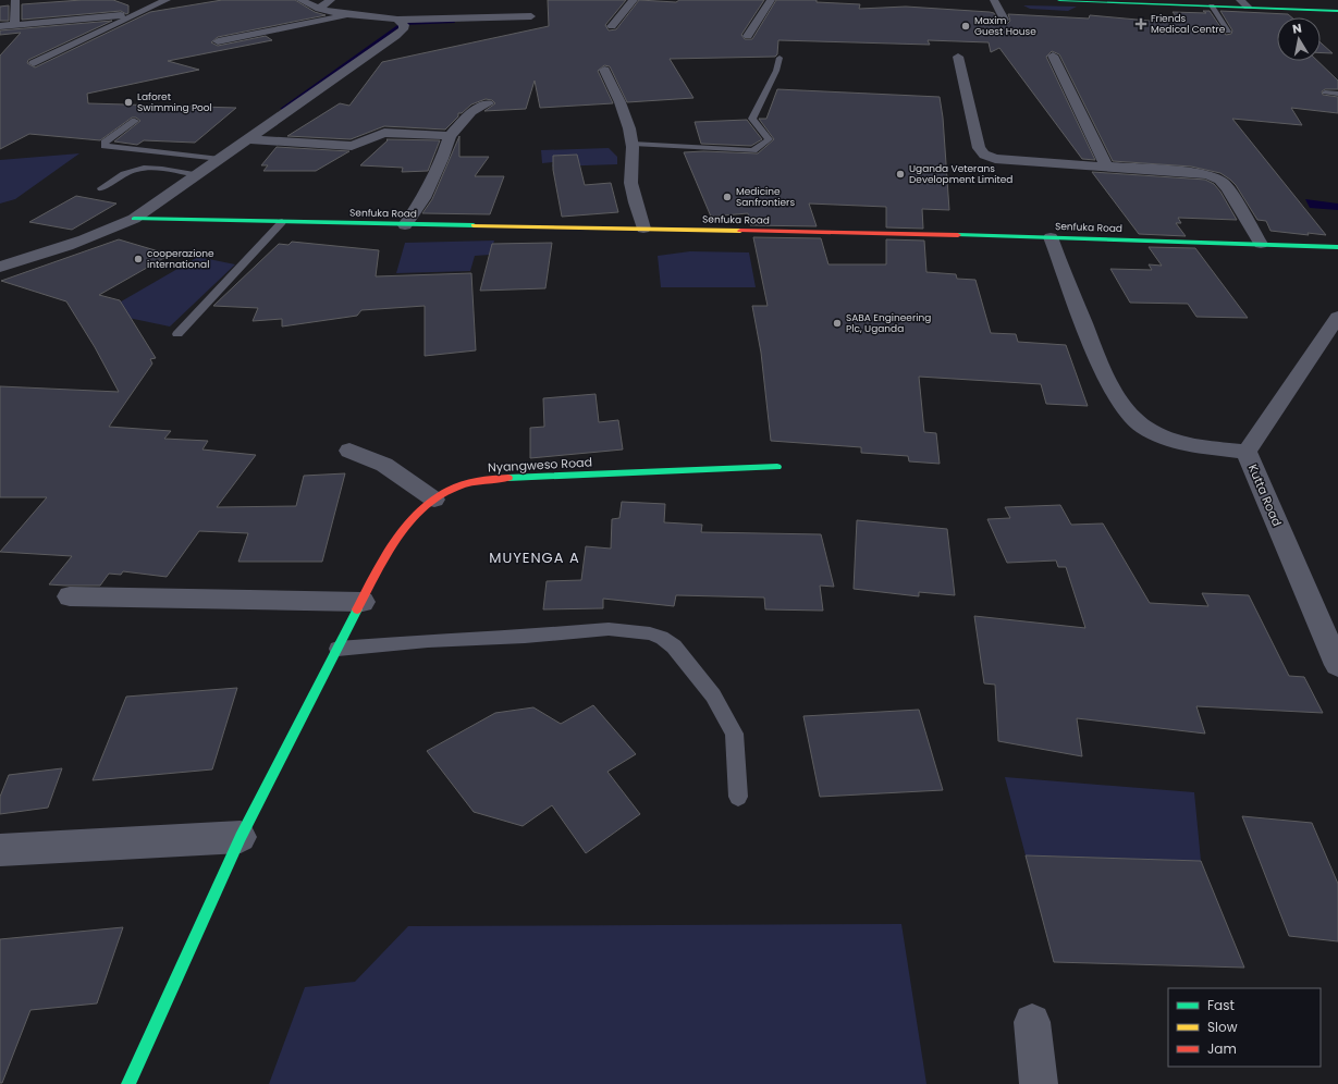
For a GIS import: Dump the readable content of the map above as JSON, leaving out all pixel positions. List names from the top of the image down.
{
  "streets": {
    "street": ["Senfuka Road", "Nyangweso Road", "Kutta Road"]
  },
  "districts": ["MUYENGA A"],
  "places": {
    "health": ["Friends Medical Centre"],
    "other": [
      "Maxim Guest House",
      "Laforet Swimming Pool",
      "Uganda Veterans Development Limited",
      "Medicine Sanfrontiers",
      "cooperazione international",
      "SABA Engineering Plc, Uganda"
    ]
  },
  "legend": ["Fast", "Slow", "Jam"],
  "north": "top"
}
